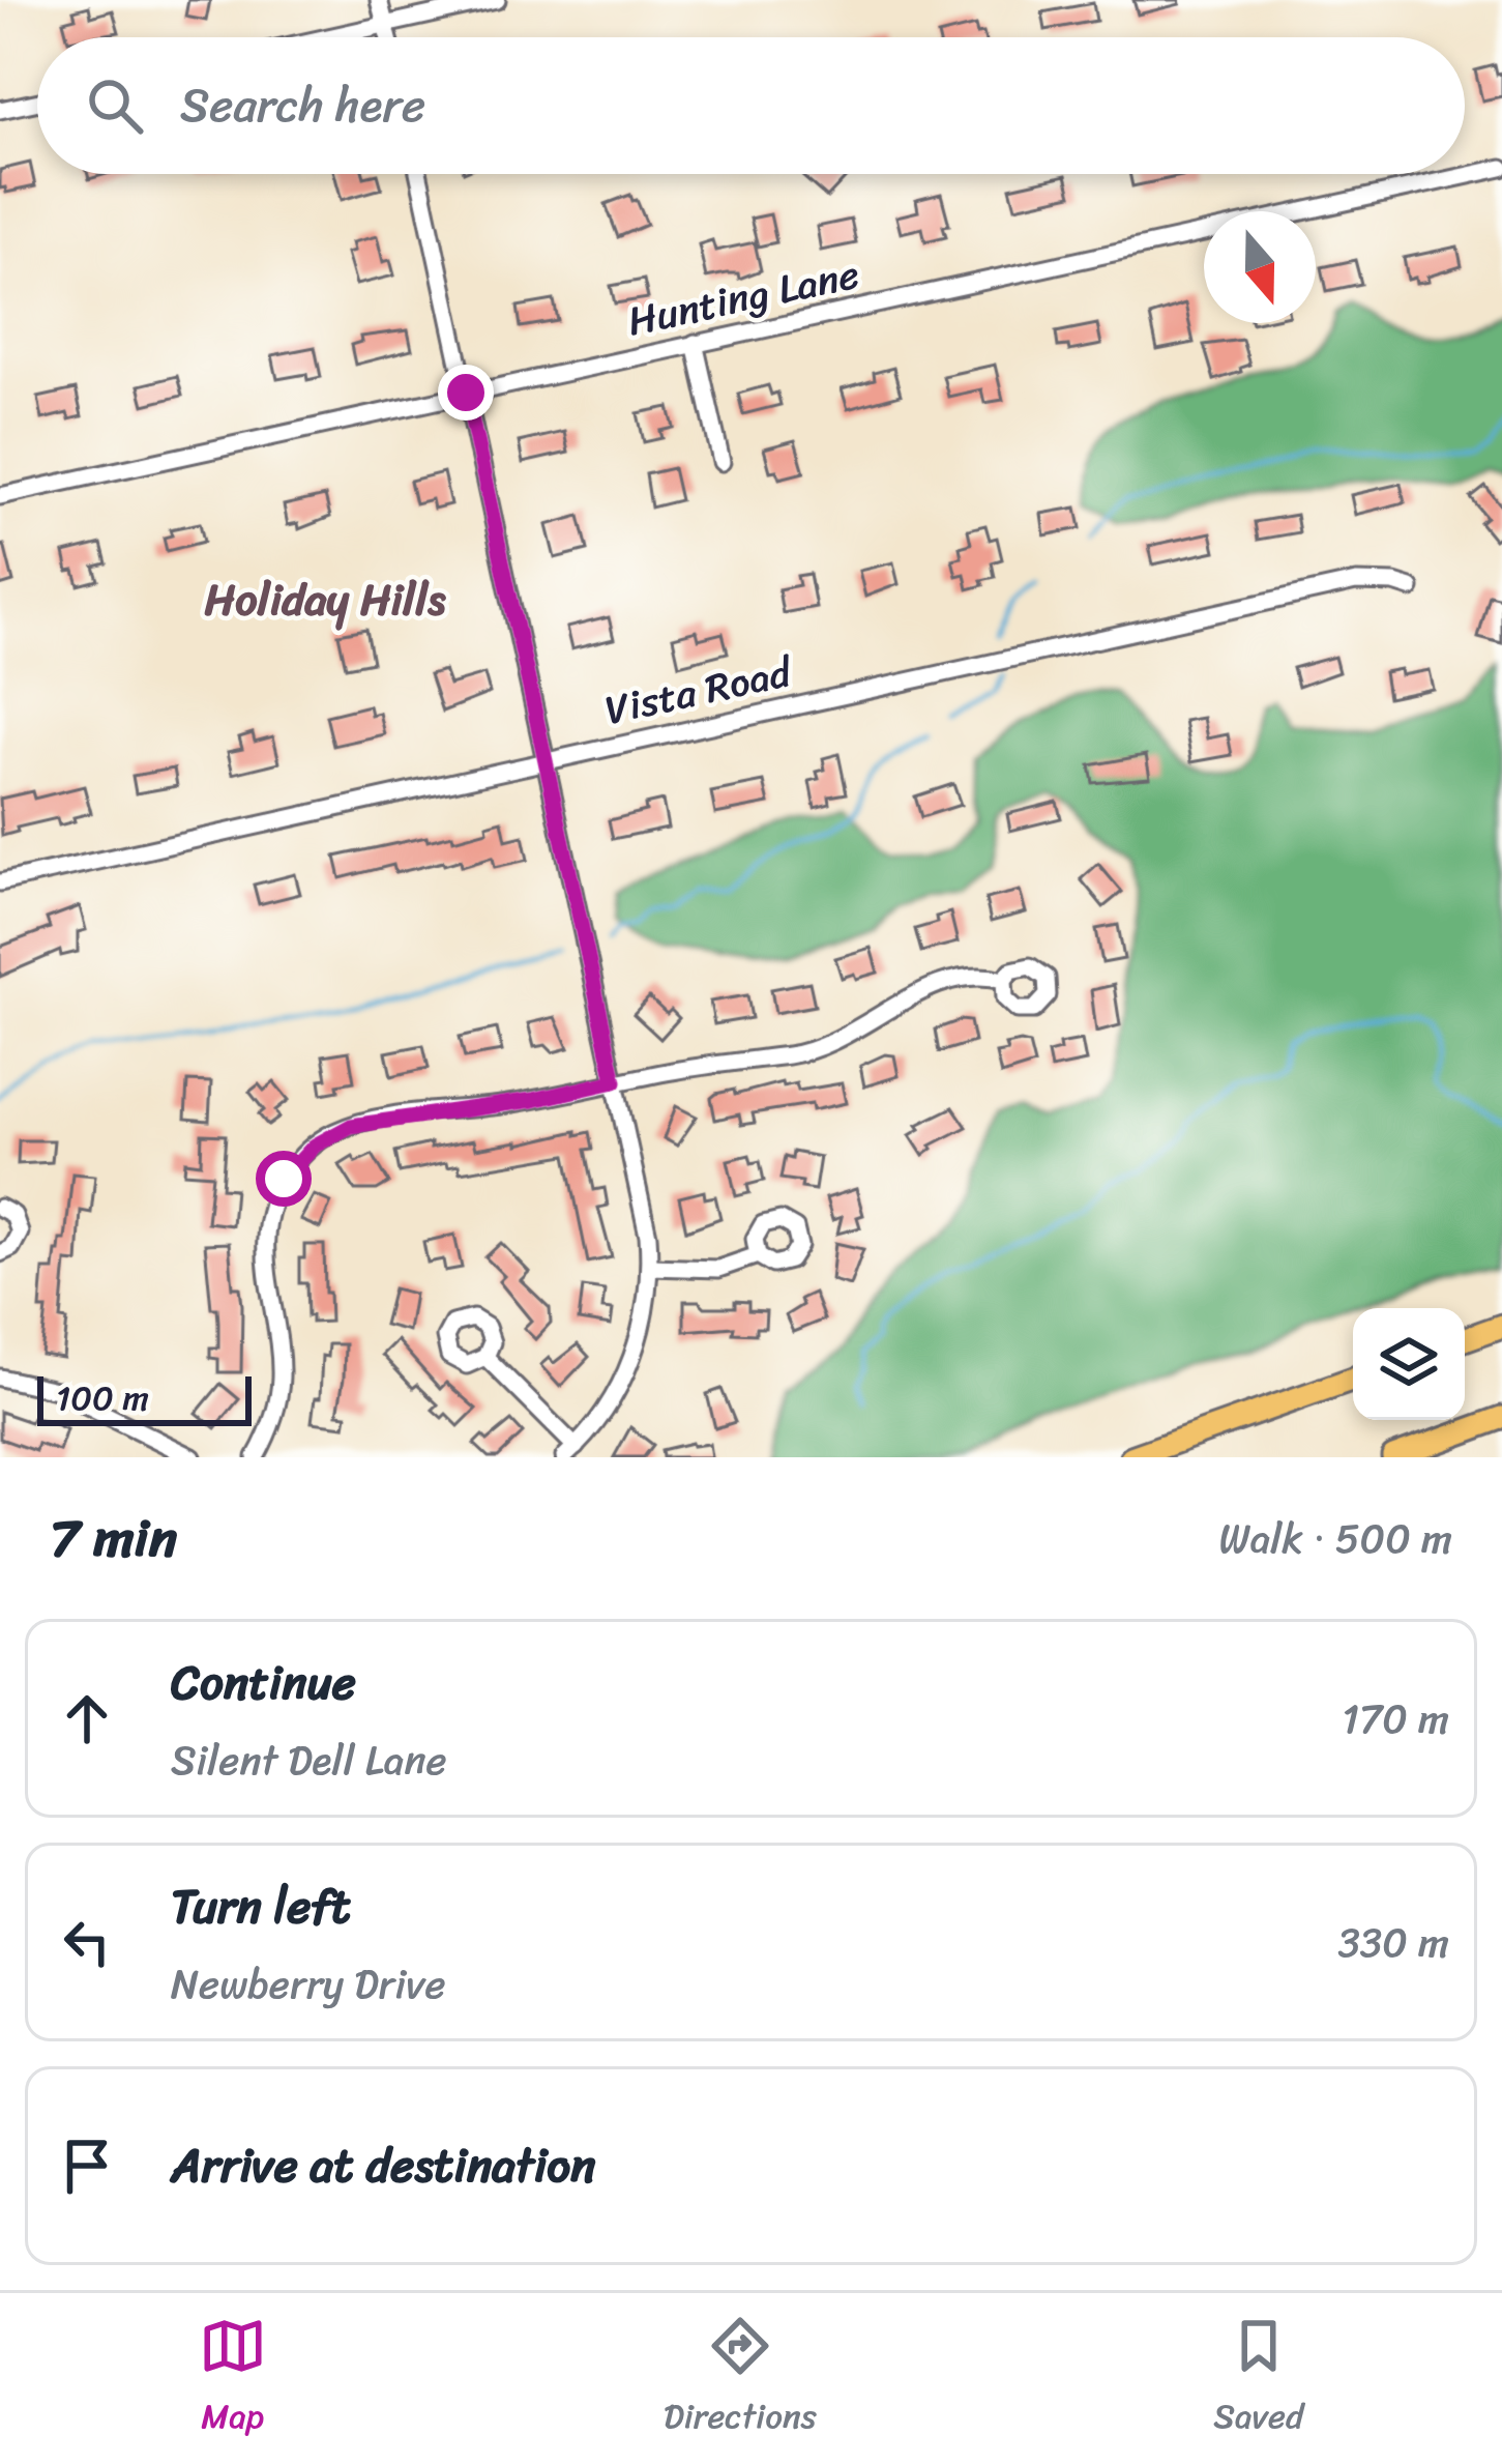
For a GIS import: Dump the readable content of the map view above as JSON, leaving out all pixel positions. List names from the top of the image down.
{
  "streets": {
    "street": ["Hunting Lane", "Vista Road"]
  },
  "districts": ["Holiday Hills"],
  "scale_bar": "100 m",
  "north": "bottom",
  "page": {
    "search": "Search here",
    "scale": "100 m",
    "heading": ["7 min", "Walk · 500 m"],
    "list": [
      ["Continue", "Silent Dell Lane", "170 m"],
      ["Turn left", "Newberry Drive", "330 m"],
      "Arrive at destination"
    ],
    "nav": ["Map", "Directions", "Saved"]
  }
}
